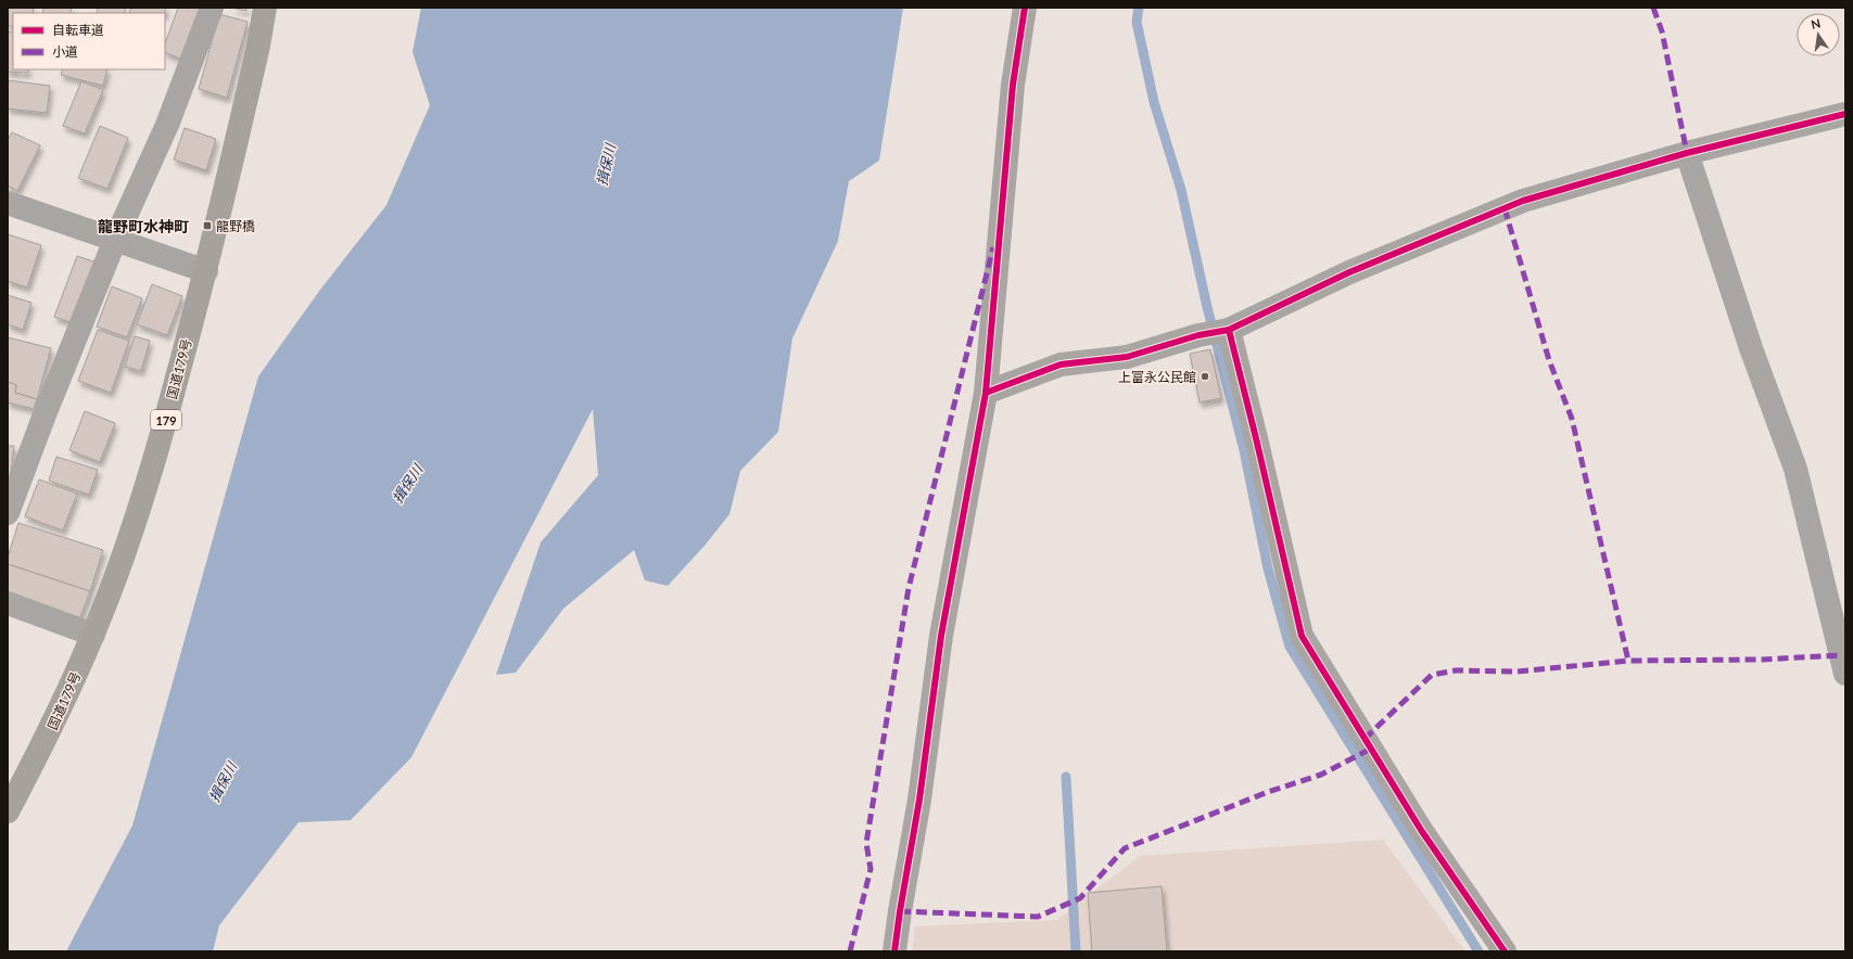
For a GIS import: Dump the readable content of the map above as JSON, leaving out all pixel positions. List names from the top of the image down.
{
  "streets": {
    "highway": ["国道179号", "179"]
  },
  "districts": ["龍野町水神町"],
  "water": ["揖保川"],
  "places": {
    "transit": ["龍野橋"],
    "other": ["上富永公民館"]
  },
  "legend": ["自転車道", "小道"],
  "north": "top"
}
